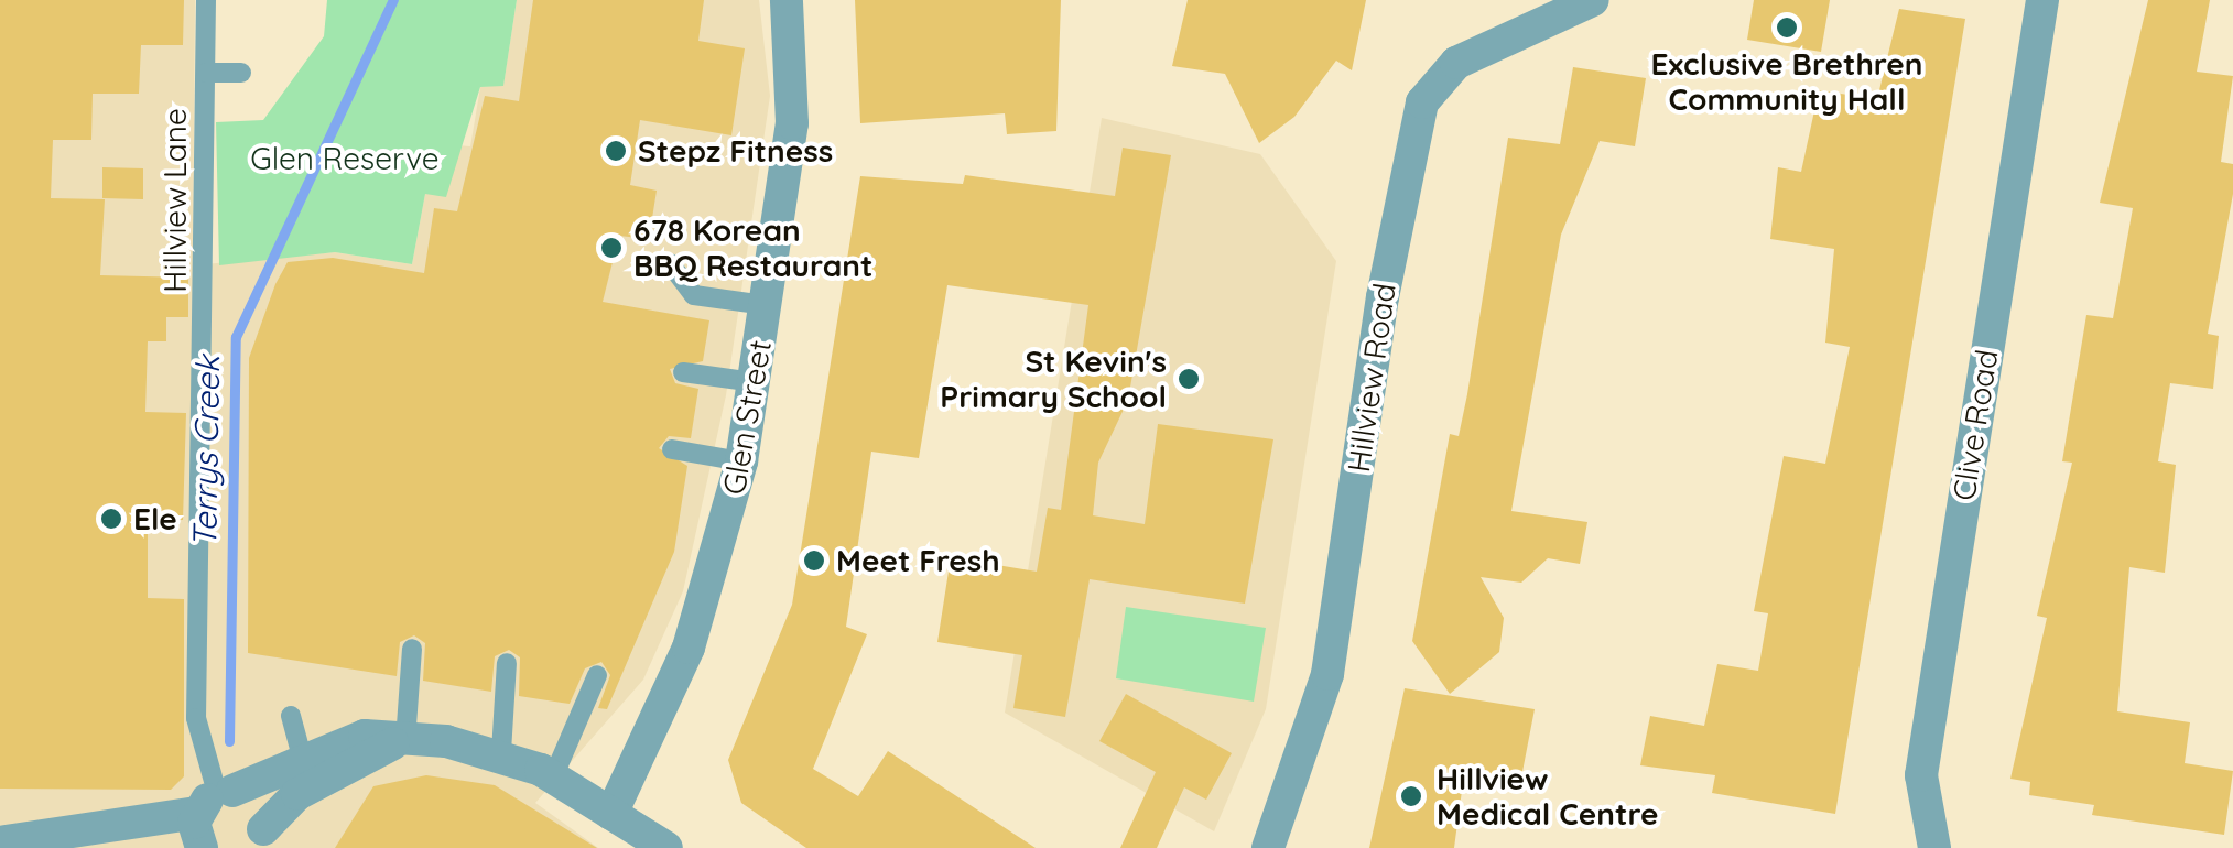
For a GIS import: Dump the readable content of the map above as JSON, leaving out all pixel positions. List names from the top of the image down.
{
  "streets": {
    "street": ["Hillview Road", "Glen Street", "Clive Road"],
    "lane": ["Hillview Lane"]
  },
  "water": ["Terrys Creek"],
  "parks": ["Glen Reserve"],
  "places": [
    "Exclusive Brethren Community Hall",
    "Stepz Fitness",
    "678 Korean BBQ Restaurant",
    "St Kevin's Primary School",
    "Ele",
    "Meet Fresh",
    "Hillview Medical Centre"
  ]
}
